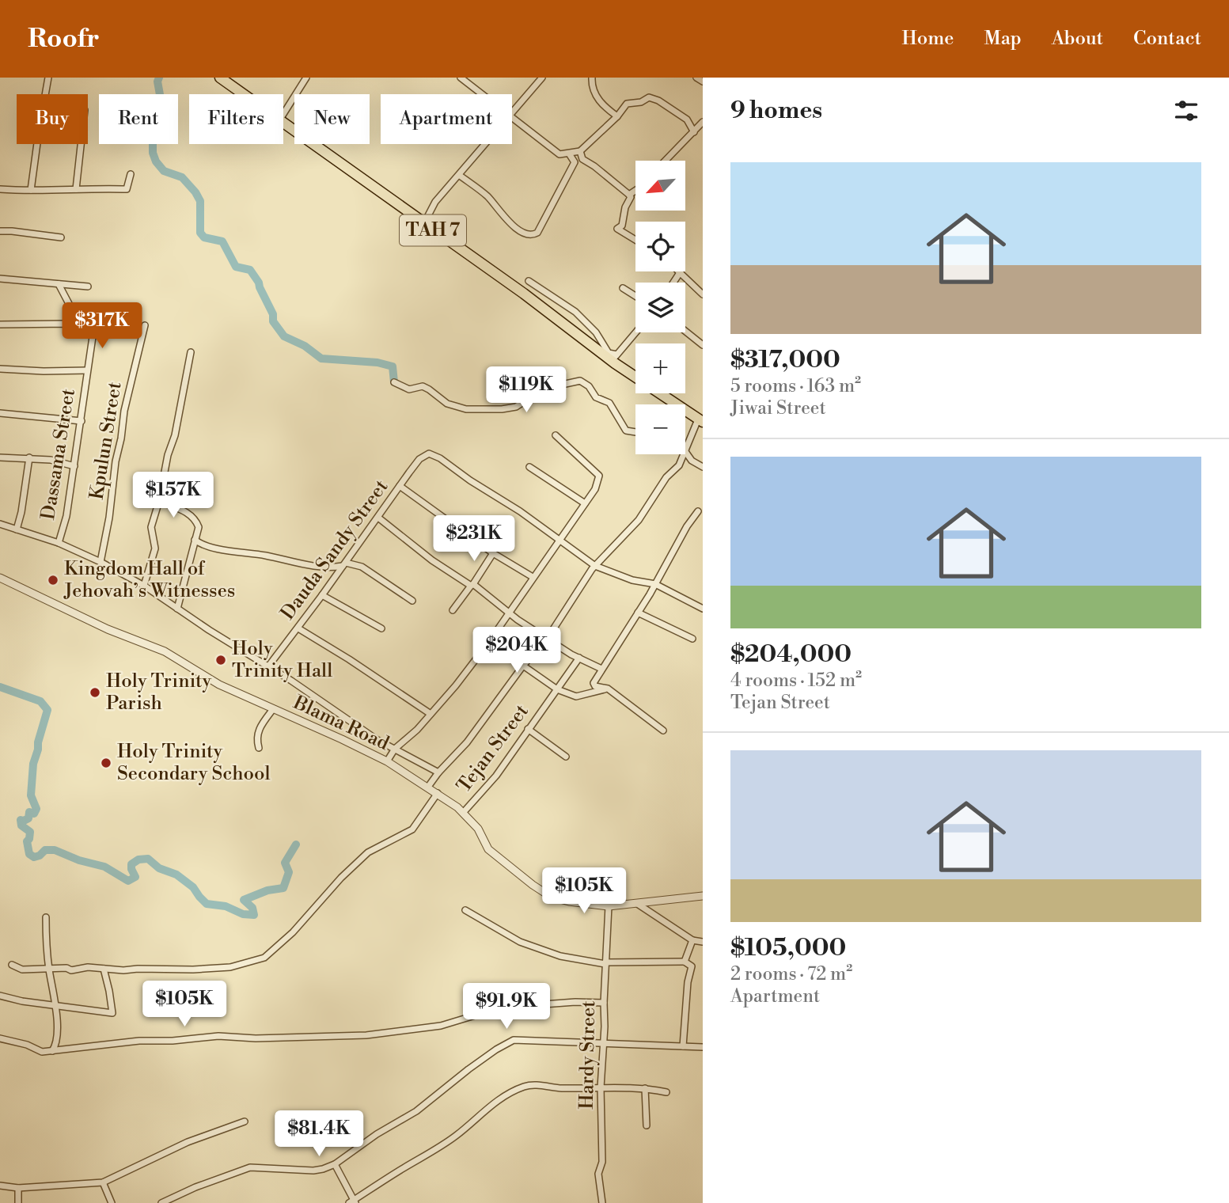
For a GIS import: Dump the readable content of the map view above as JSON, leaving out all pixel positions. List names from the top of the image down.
{
  "streets": {
    "highway": ["TAH 7"],
    "street": [
      "Kpulun Street",
      "Dassama Street",
      "Dauda Sandy Street",
      "Blama Road",
      "Tejan Street",
      "Hardy Street"
    ]
  },
  "crossings": [
    ["Blama Road", "Tejan Street"],
    ["Blama Road", "Hardy Street"]
  ],
  "places": [
    "Kingdom Hall of Jehovah’s Witnesses",
    "Holy Trinity Hall",
    "Holy Trinity Parish",
    "Holy Trinity Secondary School"
  ],
  "north": "bottom left",
  "page": {
    "header": "Roofr",
    "nav": [
      "Home",
      "Map",
      "About",
      "Contact"
    ],
    "heading": "9 homes",
    "chip": [
      "Buy",
      "Rent",
      "Filters",
      "New",
      "Apartment"
    ],
    "list": [
      {
        "name": "$317,000",
        "note": "5 rooms · 163 m² · Jiwai Street"
      },
      {
        "name": "$204,000",
        "note": "4 rooms · 152 m² · Tejan Street"
      },
      {
        "name": "$105,000",
        "note": "2 rooms · 72 m² · Apartment"
      }
    ],
    "map_buttons": ["+", "−"],
    "price": [
      "$317K",
      "$119K",
      "$157K",
      "$231K",
      "$204K",
      "$105K",
      "$105K",
      "$91.9K",
      "$81.4K"
    ]
  }
}
